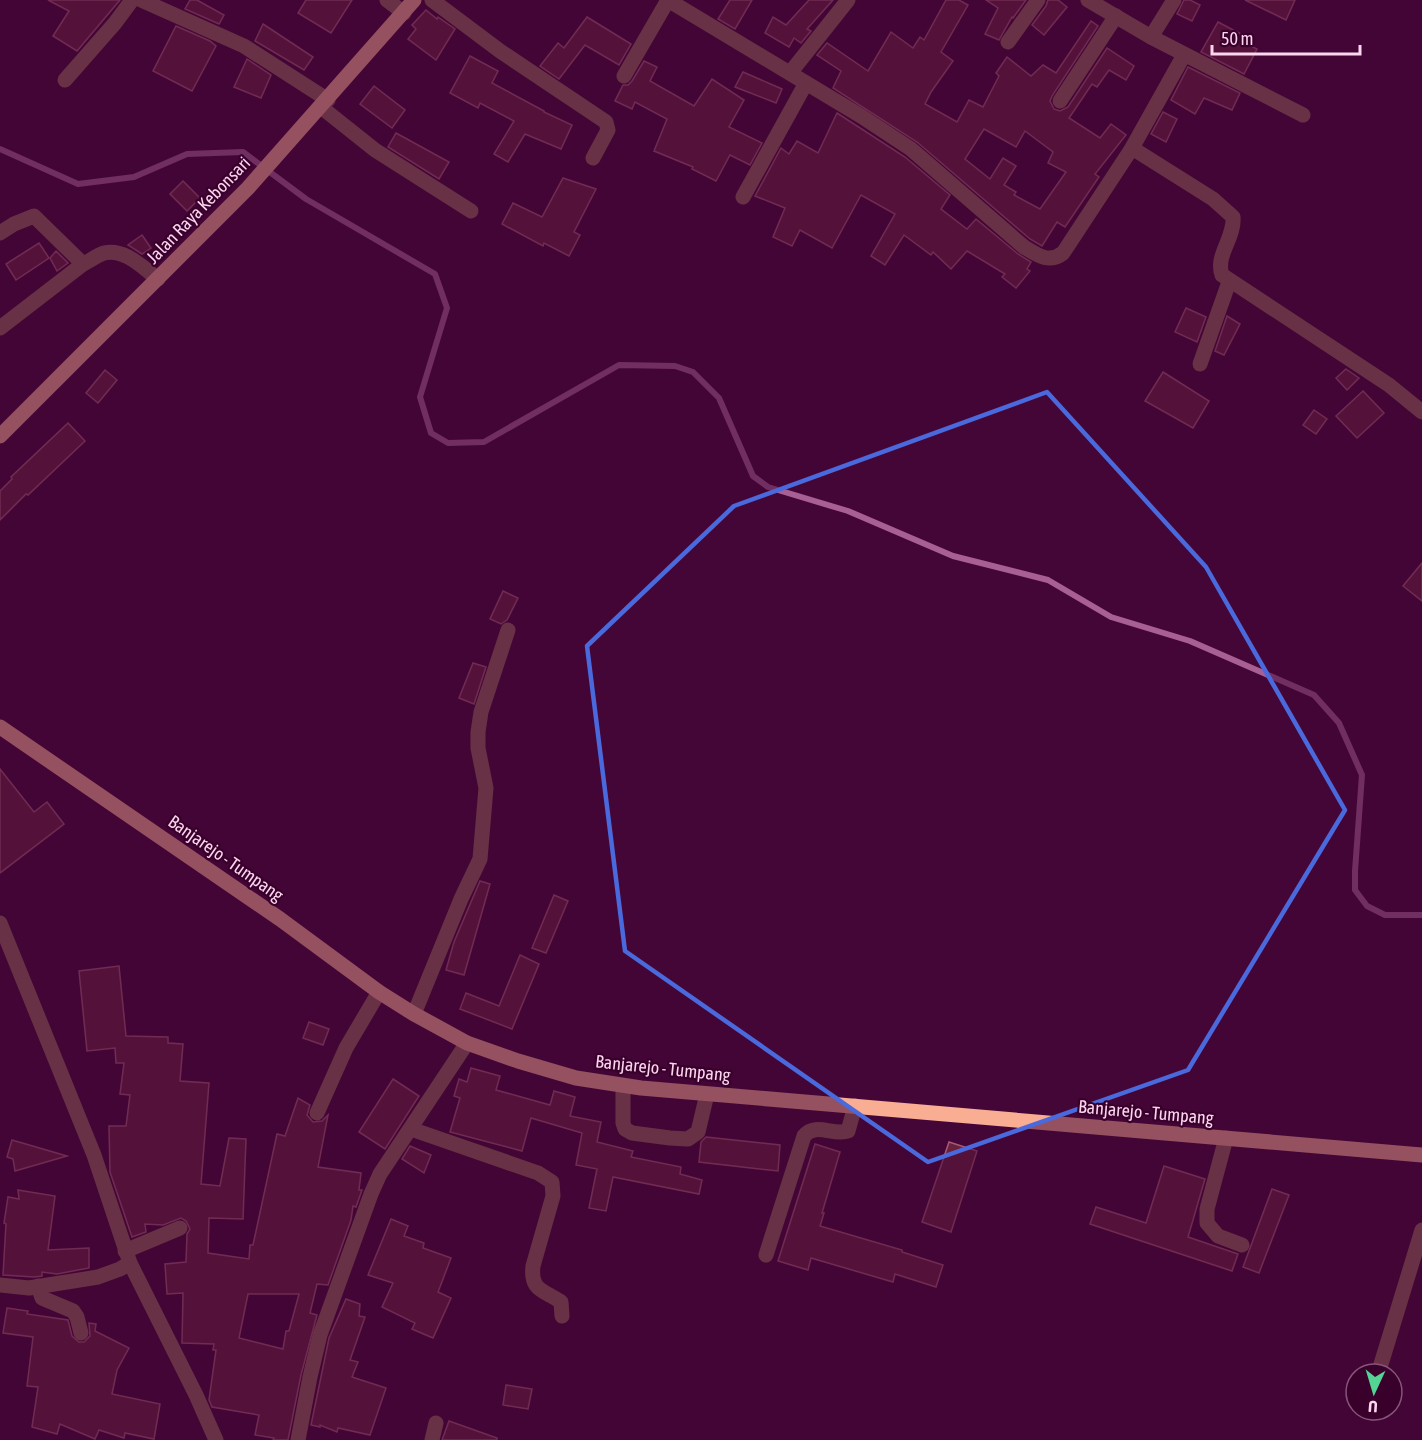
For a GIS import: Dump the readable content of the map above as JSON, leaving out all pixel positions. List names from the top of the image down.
{
  "streets": {
    "main road": ["Jalan Raya Kebonsari", "Banjarejo - Tumpang"]
  },
  "scale_bar": "50 m",
  "north": "bottom"
}
